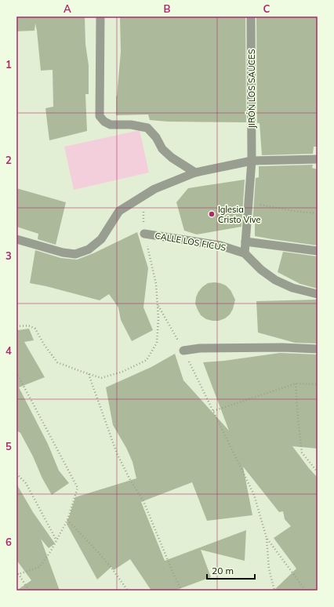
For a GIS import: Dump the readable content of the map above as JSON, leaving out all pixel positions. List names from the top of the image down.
{
  "streets": {
    "street": ["JIRÓN LOS SAUCES", "CALLE LOS FICUS"]
  },
  "crossings": [
    ["JIRÓN LOS SAUCES", "CALLE LOS FICUS"]
  ],
  "places": ["Iglesia Cristo Vive"],
  "scale_bar": "20 m",
  "grid": {
    "columns": ["A", "B", "C"],
    "rows": [
      "1",
      "2",
      "3",
      "4",
      "5",
      "6"
    ]
  }
}
